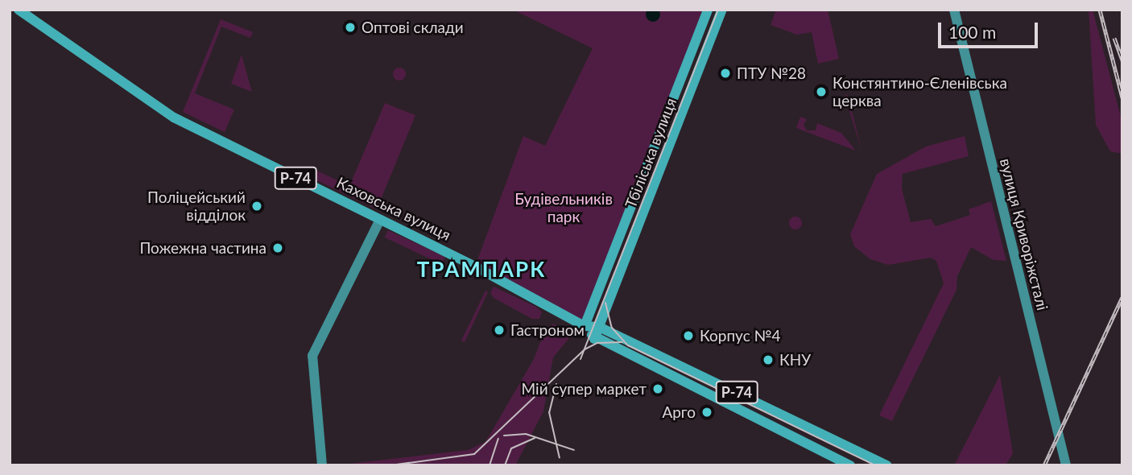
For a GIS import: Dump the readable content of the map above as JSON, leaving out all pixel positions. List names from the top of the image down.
{
  "streets": {
    "main road": [
      "Тбіліська вулиця",
      "Р-74",
      "Каховська вулиця",
      "вулиця Криворіжсталі"
    ]
  },
  "crossings": [
    ["Тбіліська вулиця", "Р-74"],
    ["Тбіліська вулиця", "Каховська вулиця"],
    ["Р-74", "Каховська вулиця"]
  ],
  "districts": ["ТРАМПАРК"],
  "parks": ["Будівельників парк"],
  "places": [
    "Оптові склади",
    "ПТУ №28",
    "Констянтино-Єленівська церква",
    "Поліцейський відділок",
    "Пожежна частина",
    "Гастроном",
    "Корпус №4",
    "КНУ",
    "Мій супер маркет",
    "Арго"
  ],
  "scale_bar": "100 m"
}
